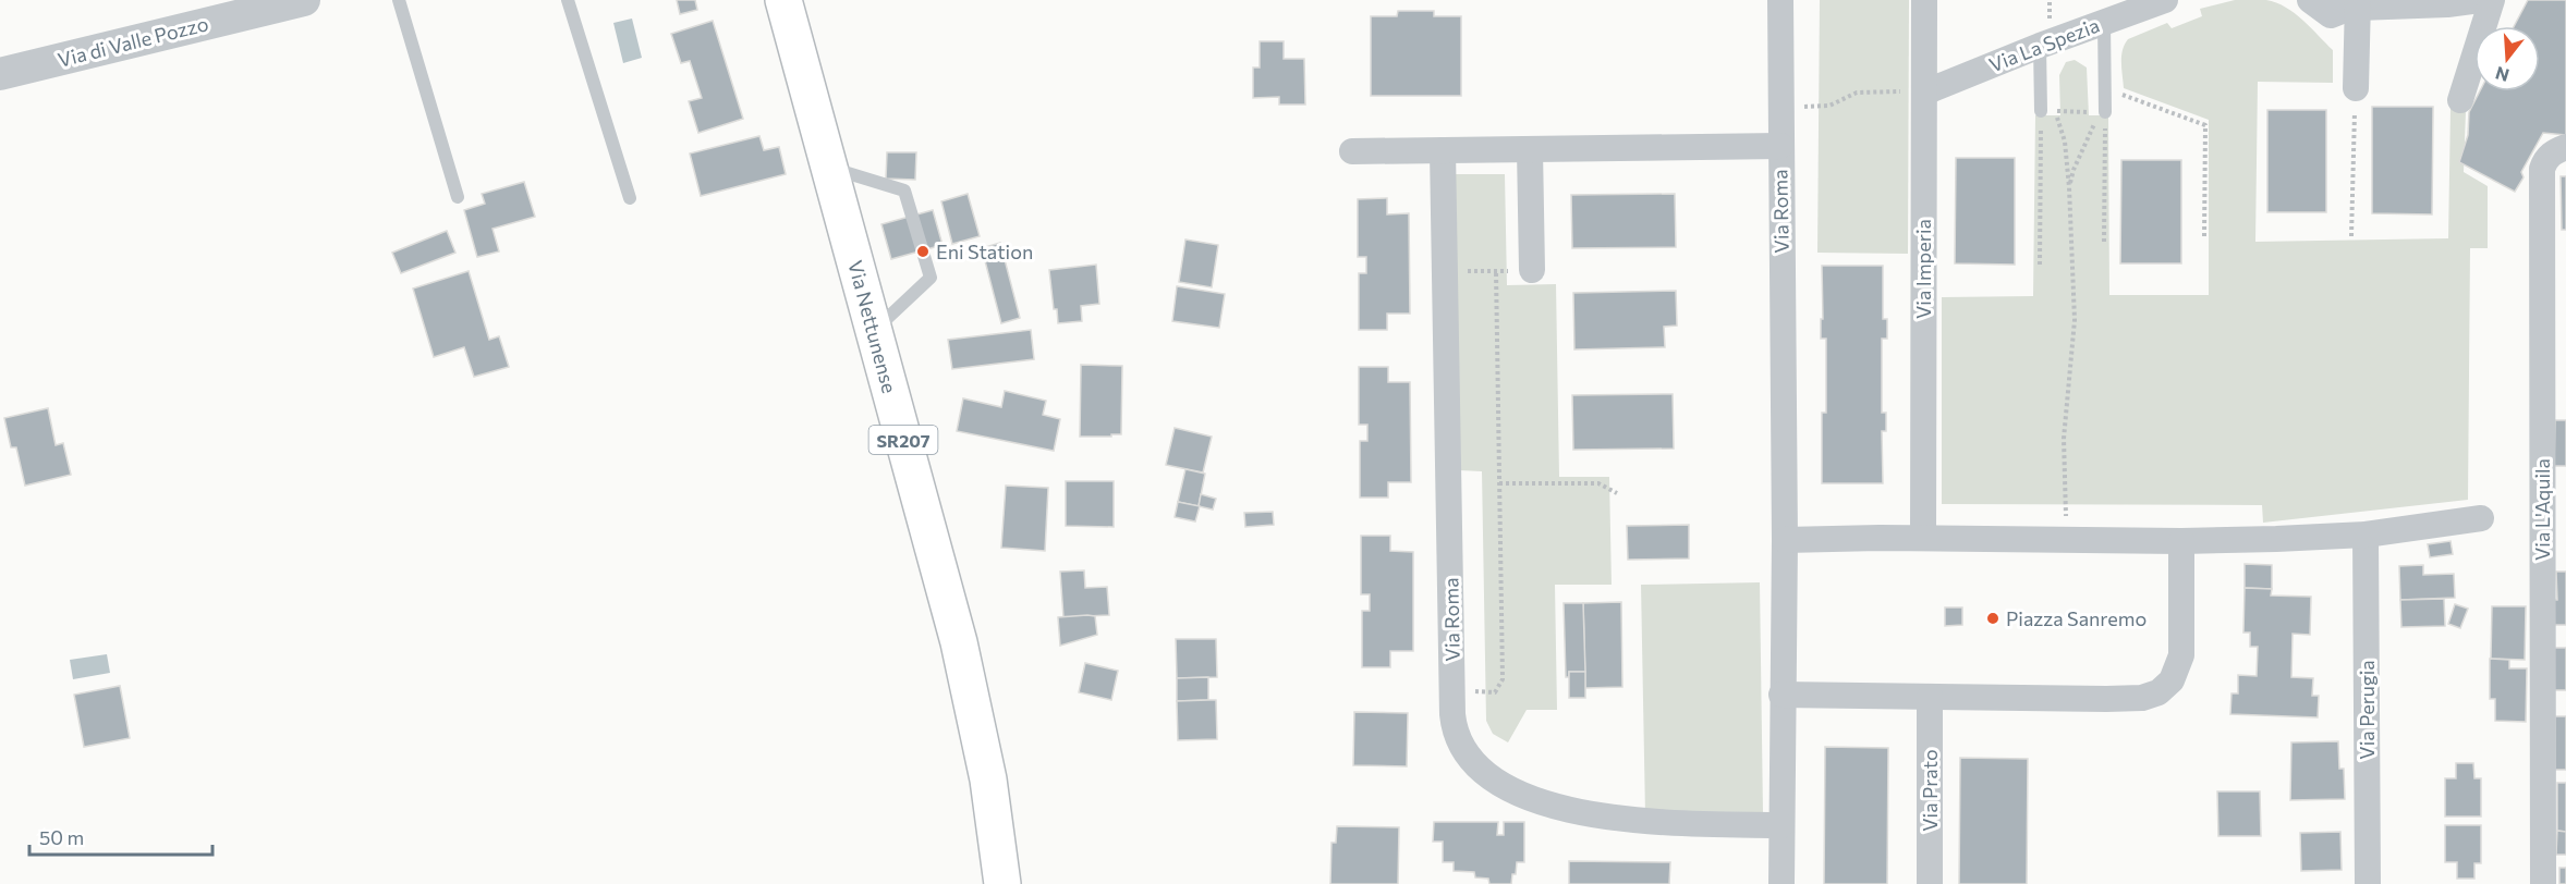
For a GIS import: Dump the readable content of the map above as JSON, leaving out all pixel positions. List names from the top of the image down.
{
  "streets": {
    "main road": ["Via Nettunense", "SR207"],
    "street": [
      "Via di Valle Pozzo",
      "Via La Spezia",
      "Via Roma",
      "Via Imperia",
      "Via L'Aquila",
      "Via Perugia",
      "Via Prato"
    ]
  },
  "crossings": [
    ["Via La Spezia", "Via Imperia"]
  ],
  "places": ["Eni Station", "Piazza Sanremo"],
  "scale_bar": "50 m",
  "north": "bottom"
}
